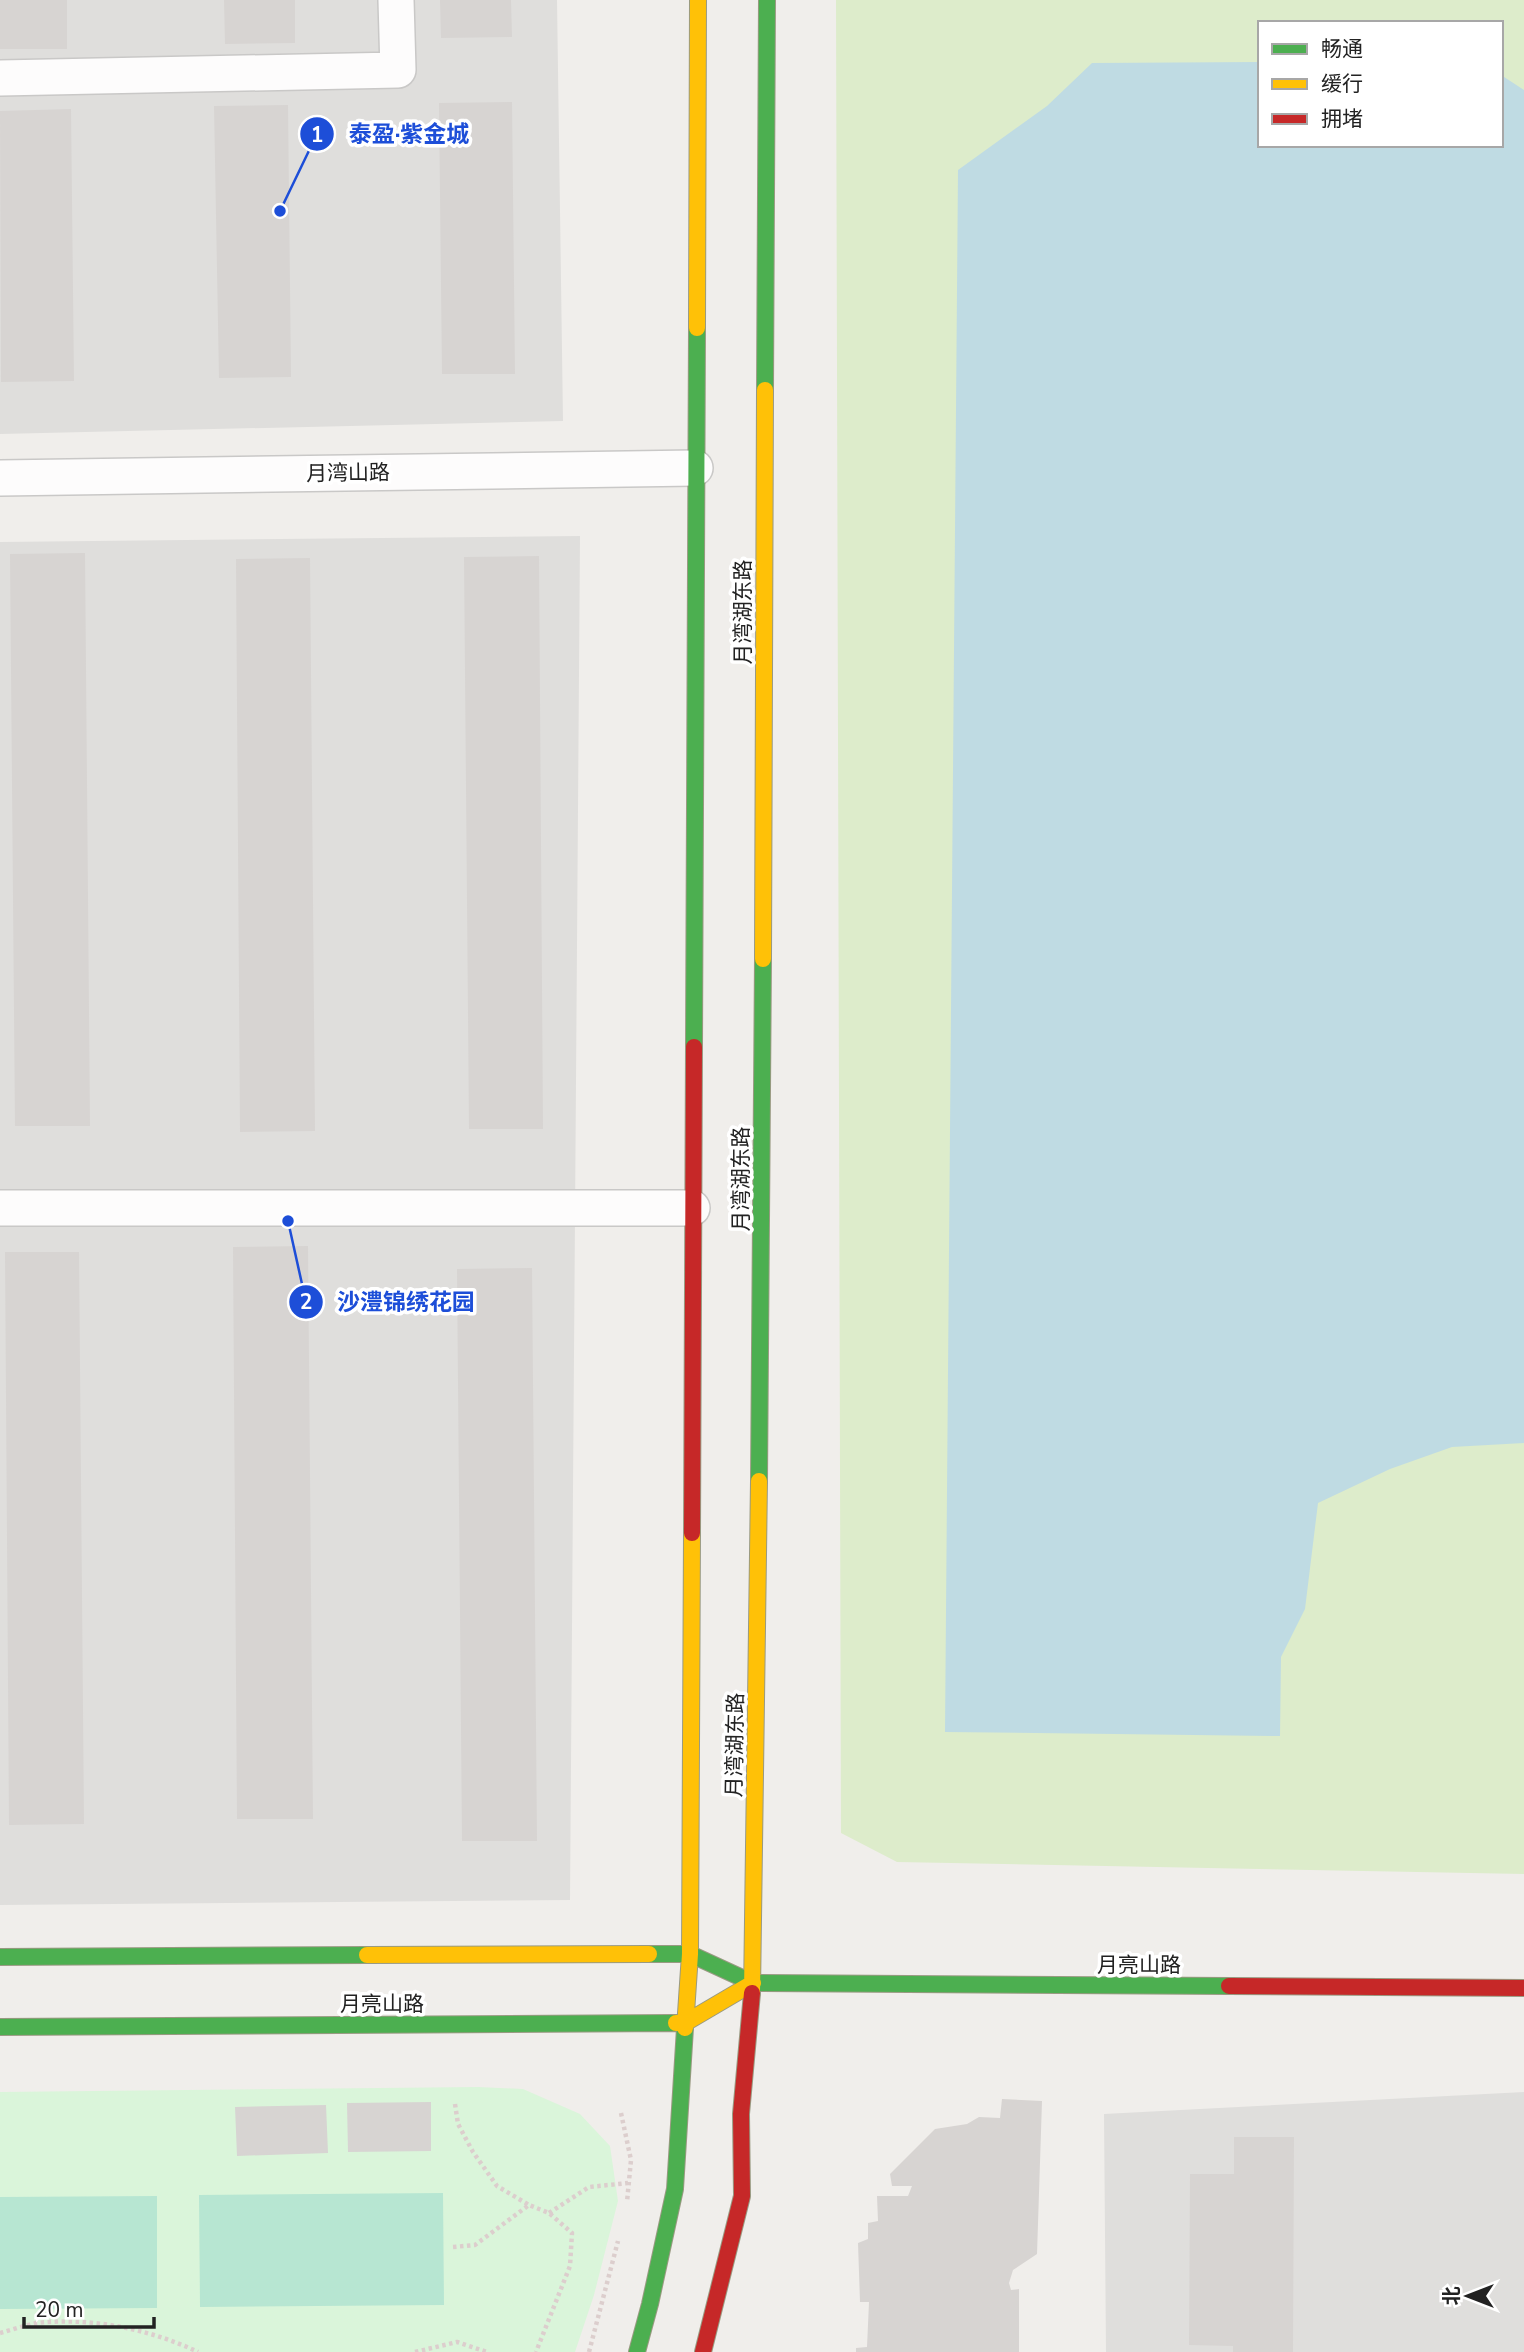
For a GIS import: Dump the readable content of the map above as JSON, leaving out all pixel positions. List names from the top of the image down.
{
  "streets": {
    "street": ["月湾山路", "月湾湖东路", "月亮山路"]
  },
  "crossings": [
    ["月湾山路", "月湾湖东路"],
    ["月湾湖东路", "月亮山路"]
  ],
  "places": ["泰盈·紫金城", "沙澧锦绣花园"],
  "legend": ["畅通", "缓行", "拥堵"],
  "scale_bar": "20 m",
  "north": "left"
}
